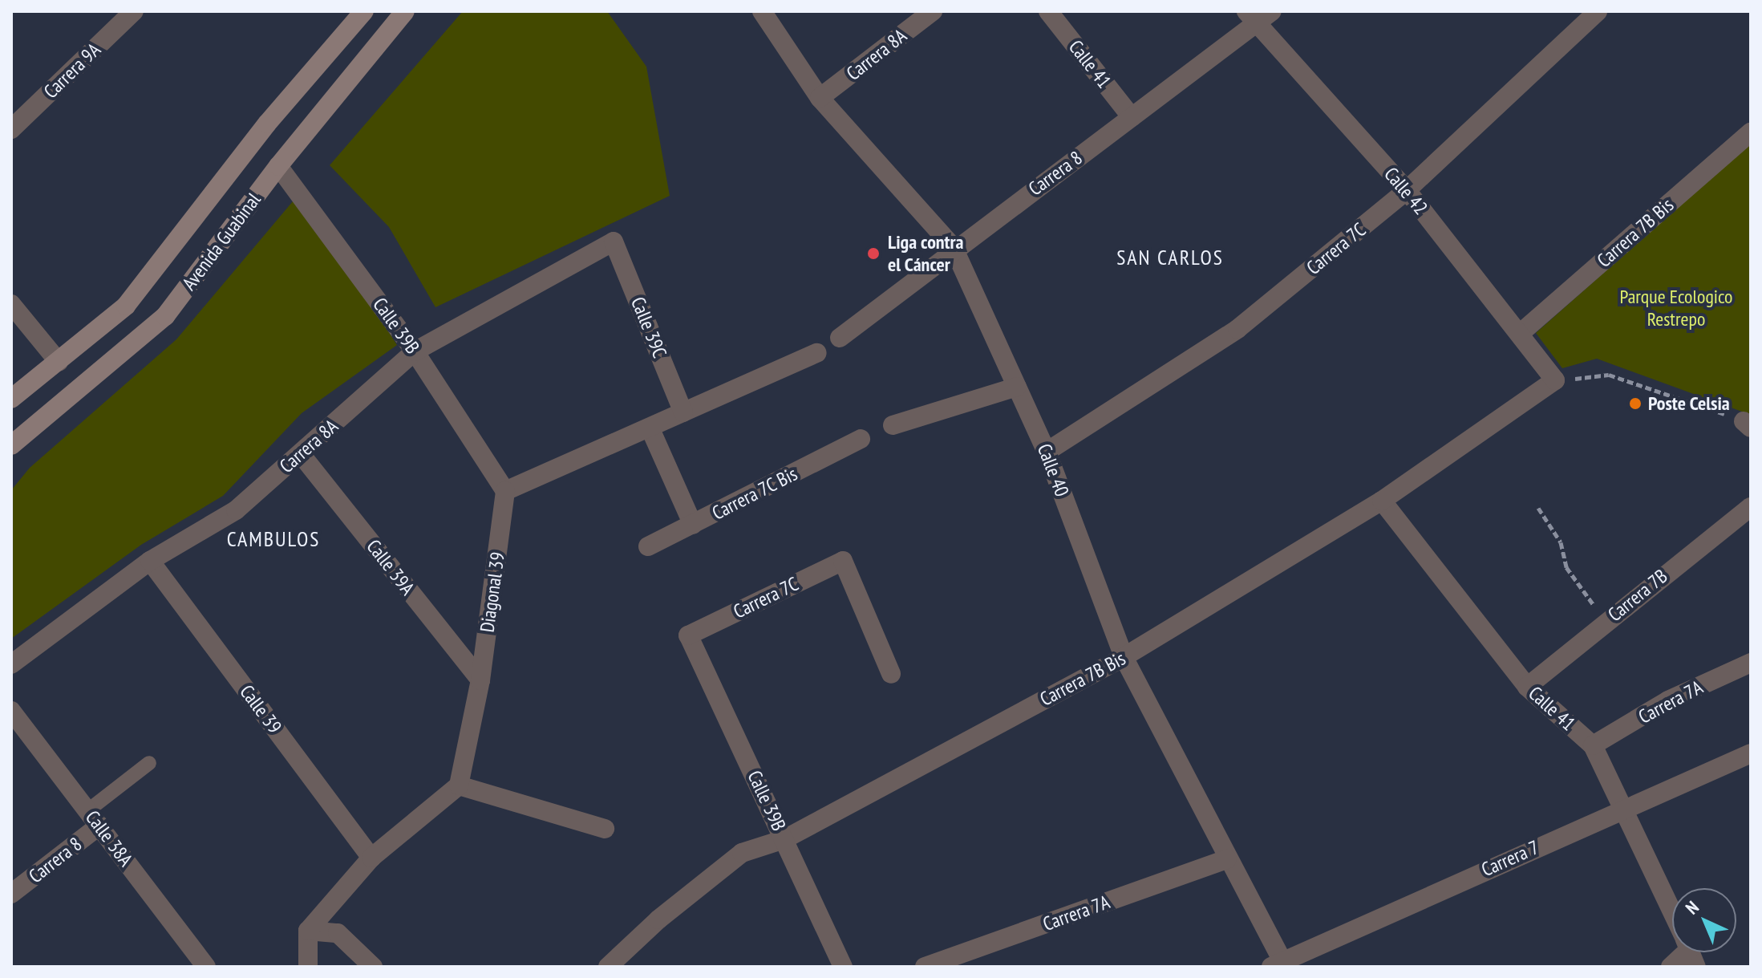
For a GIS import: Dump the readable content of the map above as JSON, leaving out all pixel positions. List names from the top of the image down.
{
  "streets": {
    "main road": ["Avenida Guabinal"],
    "street": [
      "Carrera 8A",
      "Calle 41",
      "Carrera 9A",
      "Carrera 8",
      "Calle 42",
      "Carrera 7B Bis",
      "Carrera 7C",
      "Calle 39B",
      "Calle 39C",
      "Calle 40",
      "Carrera 7C Bis",
      "Calle 39A",
      "Diagonal 39",
      "Carrera 7B",
      "Carrera 7A",
      "Calle 39",
      "Calle 38A",
      "Carrera 7"
    ]
  },
  "crossings": [
    ["Carrera 8A", "Calle 39B"],
    ["Carrera 8A", "Calle 39C"],
    ["Carrera 8A", "Calle 40"],
    ["Carrera 8A", "Calle 39A"],
    ["Carrera 8A", "Calle 39"],
    ["Calle 41", "Carrera 8"],
    ["Calle 41", "Carrera 7B Bis"],
    ["Calle 41", "Carrera 7B"],
    ["Calle 41", "Carrera 7A"],
    ["Calle 41", "Carrera 7"],
    ["Carrera 8", "Calle 42"],
    ["Carrera 8", "Calle 40"],
    ["Carrera 8", "Calle 38A"],
    ["Calle 42", "Carrera 7B Bis"],
    ["Calle 42", "Carrera 7C"],
    ["Carrera 7B Bis", "Calle 39B"],
    ["Carrera 7B Bis", "Calle 40"],
    ["Avenida Guabinal", "Calle 39B"],
    ["Carrera 7C", "Calle 39B"],
    ["Carrera 7C", "Calle 40"],
    ["Calle 39B", "Diagonal 39"],
    ["Calle 40", "Carrera 7A"],
    ["Calle 40", "Carrera 7"],
    ["Calle 39A", "Diagonal 39"]
  ],
  "districts": ["SAN CARLOS", "CAMBULOS"],
  "parks": ["Parque Ecologico Restrepo"],
  "places": ["Liga contra el Cáncer", "Poste Celsia"],
  "north": "top left"
}
